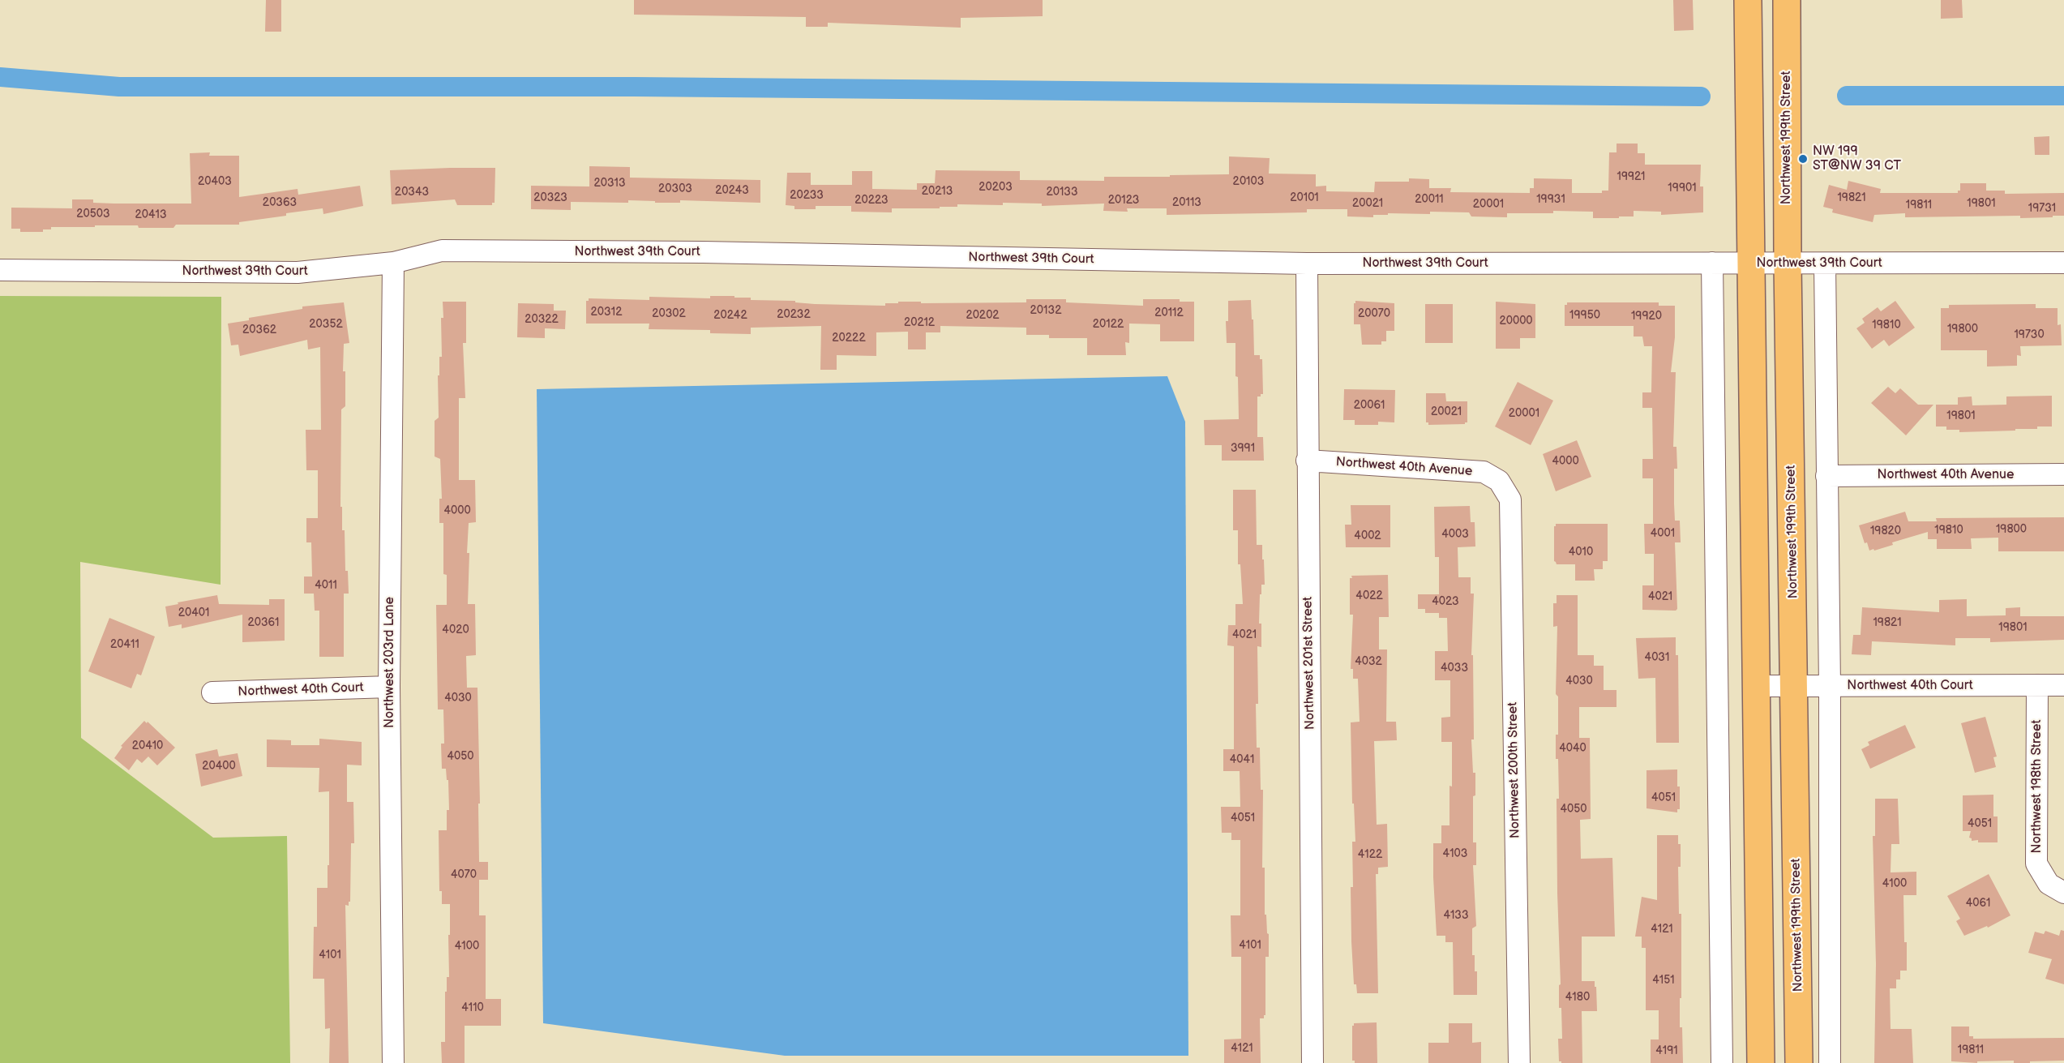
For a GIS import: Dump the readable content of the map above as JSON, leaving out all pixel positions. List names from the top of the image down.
{
  "streets": {
    "main road": ["Northwest 199th Street"],
    "street": [
      "Northwest 39th Court",
      "Northwest 40th Avenue",
      "Northwest 203rd Lane",
      "Northwest 201st Street",
      "Northwest 40th Court",
      "Northwest 200th Street",
      "Northwest 198th Street"
    ]
  },
  "crossings": [
    ["Northwest 199th Street", "Northwest 39th Court"],
    ["Northwest 199th Street", "Northwest 40th Court"],
    ["Northwest 39th Court", "Northwest 203rd Lane"],
    ["Northwest 39th Court", "Northwest 201st Street"],
    ["Northwest 40th Avenue", "Northwest 201st Street"],
    ["Northwest 40th Avenue", "Northwest 200th Street"],
    ["Northwest 203rd Lane", "Northwest 40th Court"],
    ["Northwest 40th Court", "Northwest 198th Street"]
  ],
  "places": ["NW 199 ST@NW 39 CT"],
  "house_numbers": [
    "19921",
    "20403",
    "20103",
    "20313",
    "20203",
    "19901",
    "20303",
    "20243",
    "20213",
    "20343",
    "20133",
    "20233",
    "20323",
    "20101",
    "19821",
    "20011",
    "19931",
    "20223",
    "20123",
    "20363",
    "20113",
    "20021",
    "19801",
    "20001",
    "19811",
    "19731",
    "20503",
    "20413",
    "20132",
    "20312",
    "20112",
    "20302",
    "20070",
    "20232",
    "20242",
    "20202",
    "19950",
    "19920",
    "20322",
    "20000",
    "20212",
    "20352",
    "20122",
    "19810",
    "19800",
    "20362",
    "19730",
    "20222",
    "20061",
    "20021",
    "20001",
    "19801",
    "3991",
    "4000",
    "4000",
    "19800",
    "19810",
    "19820",
    "4001",
    "4003",
    "4002",
    "4010",
    "4011",
    "4022",
    "4021",
    "4023",
    "20401",
    "20361",
    "19821",
    "19801",
    "4020",
    "4021",
    "20411",
    "4031",
    "4032",
    "4033",
    "4030",
    "4030",
    "20410",
    "4040",
    "4050",
    "4041",
    "20400",
    "4051",
    "4050",
    "4051",
    "4051",
    "4103",
    "4122",
    "4070",
    "4100",
    "4061",
    "4133",
    "4121",
    "4101",
    "4100",
    "4101",
    "4151",
    "4180",
    "4110",
    "4121",
    "19811",
    "4191"
  ]
}
